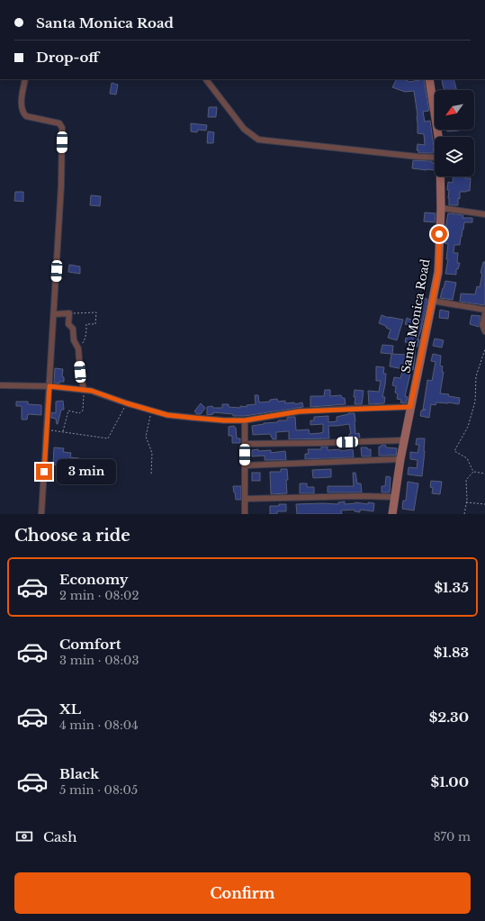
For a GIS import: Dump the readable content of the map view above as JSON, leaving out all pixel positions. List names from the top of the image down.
{
  "streets": {
    "street": ["Santa Monica Road"]
  },
  "north": "bottom left",
  "page": {
    "banner": ["Santa Monica Road", "Drop-off"],
    "bubble": "3 min",
    "heading": "Choose a ride",
    "list": [
      {
        "name": "Economy",
        "note": "2 min · 08:02",
        "value": "$1.35"
      },
      {
        "name": "Comfort",
        "note": "3 min · 08:03",
        "value": "$1.83"
      },
      {
        "name": "XL",
        "note": "4 min · 08:04",
        "value": "$2.30"
      },
      {
        "name": "Black",
        "note": "5 min · 08:05",
        "value": "$1.00"
      }
    ],
    "pay": ["Cash", "870 m"],
    "buttons": "Confirm"
  }
}
